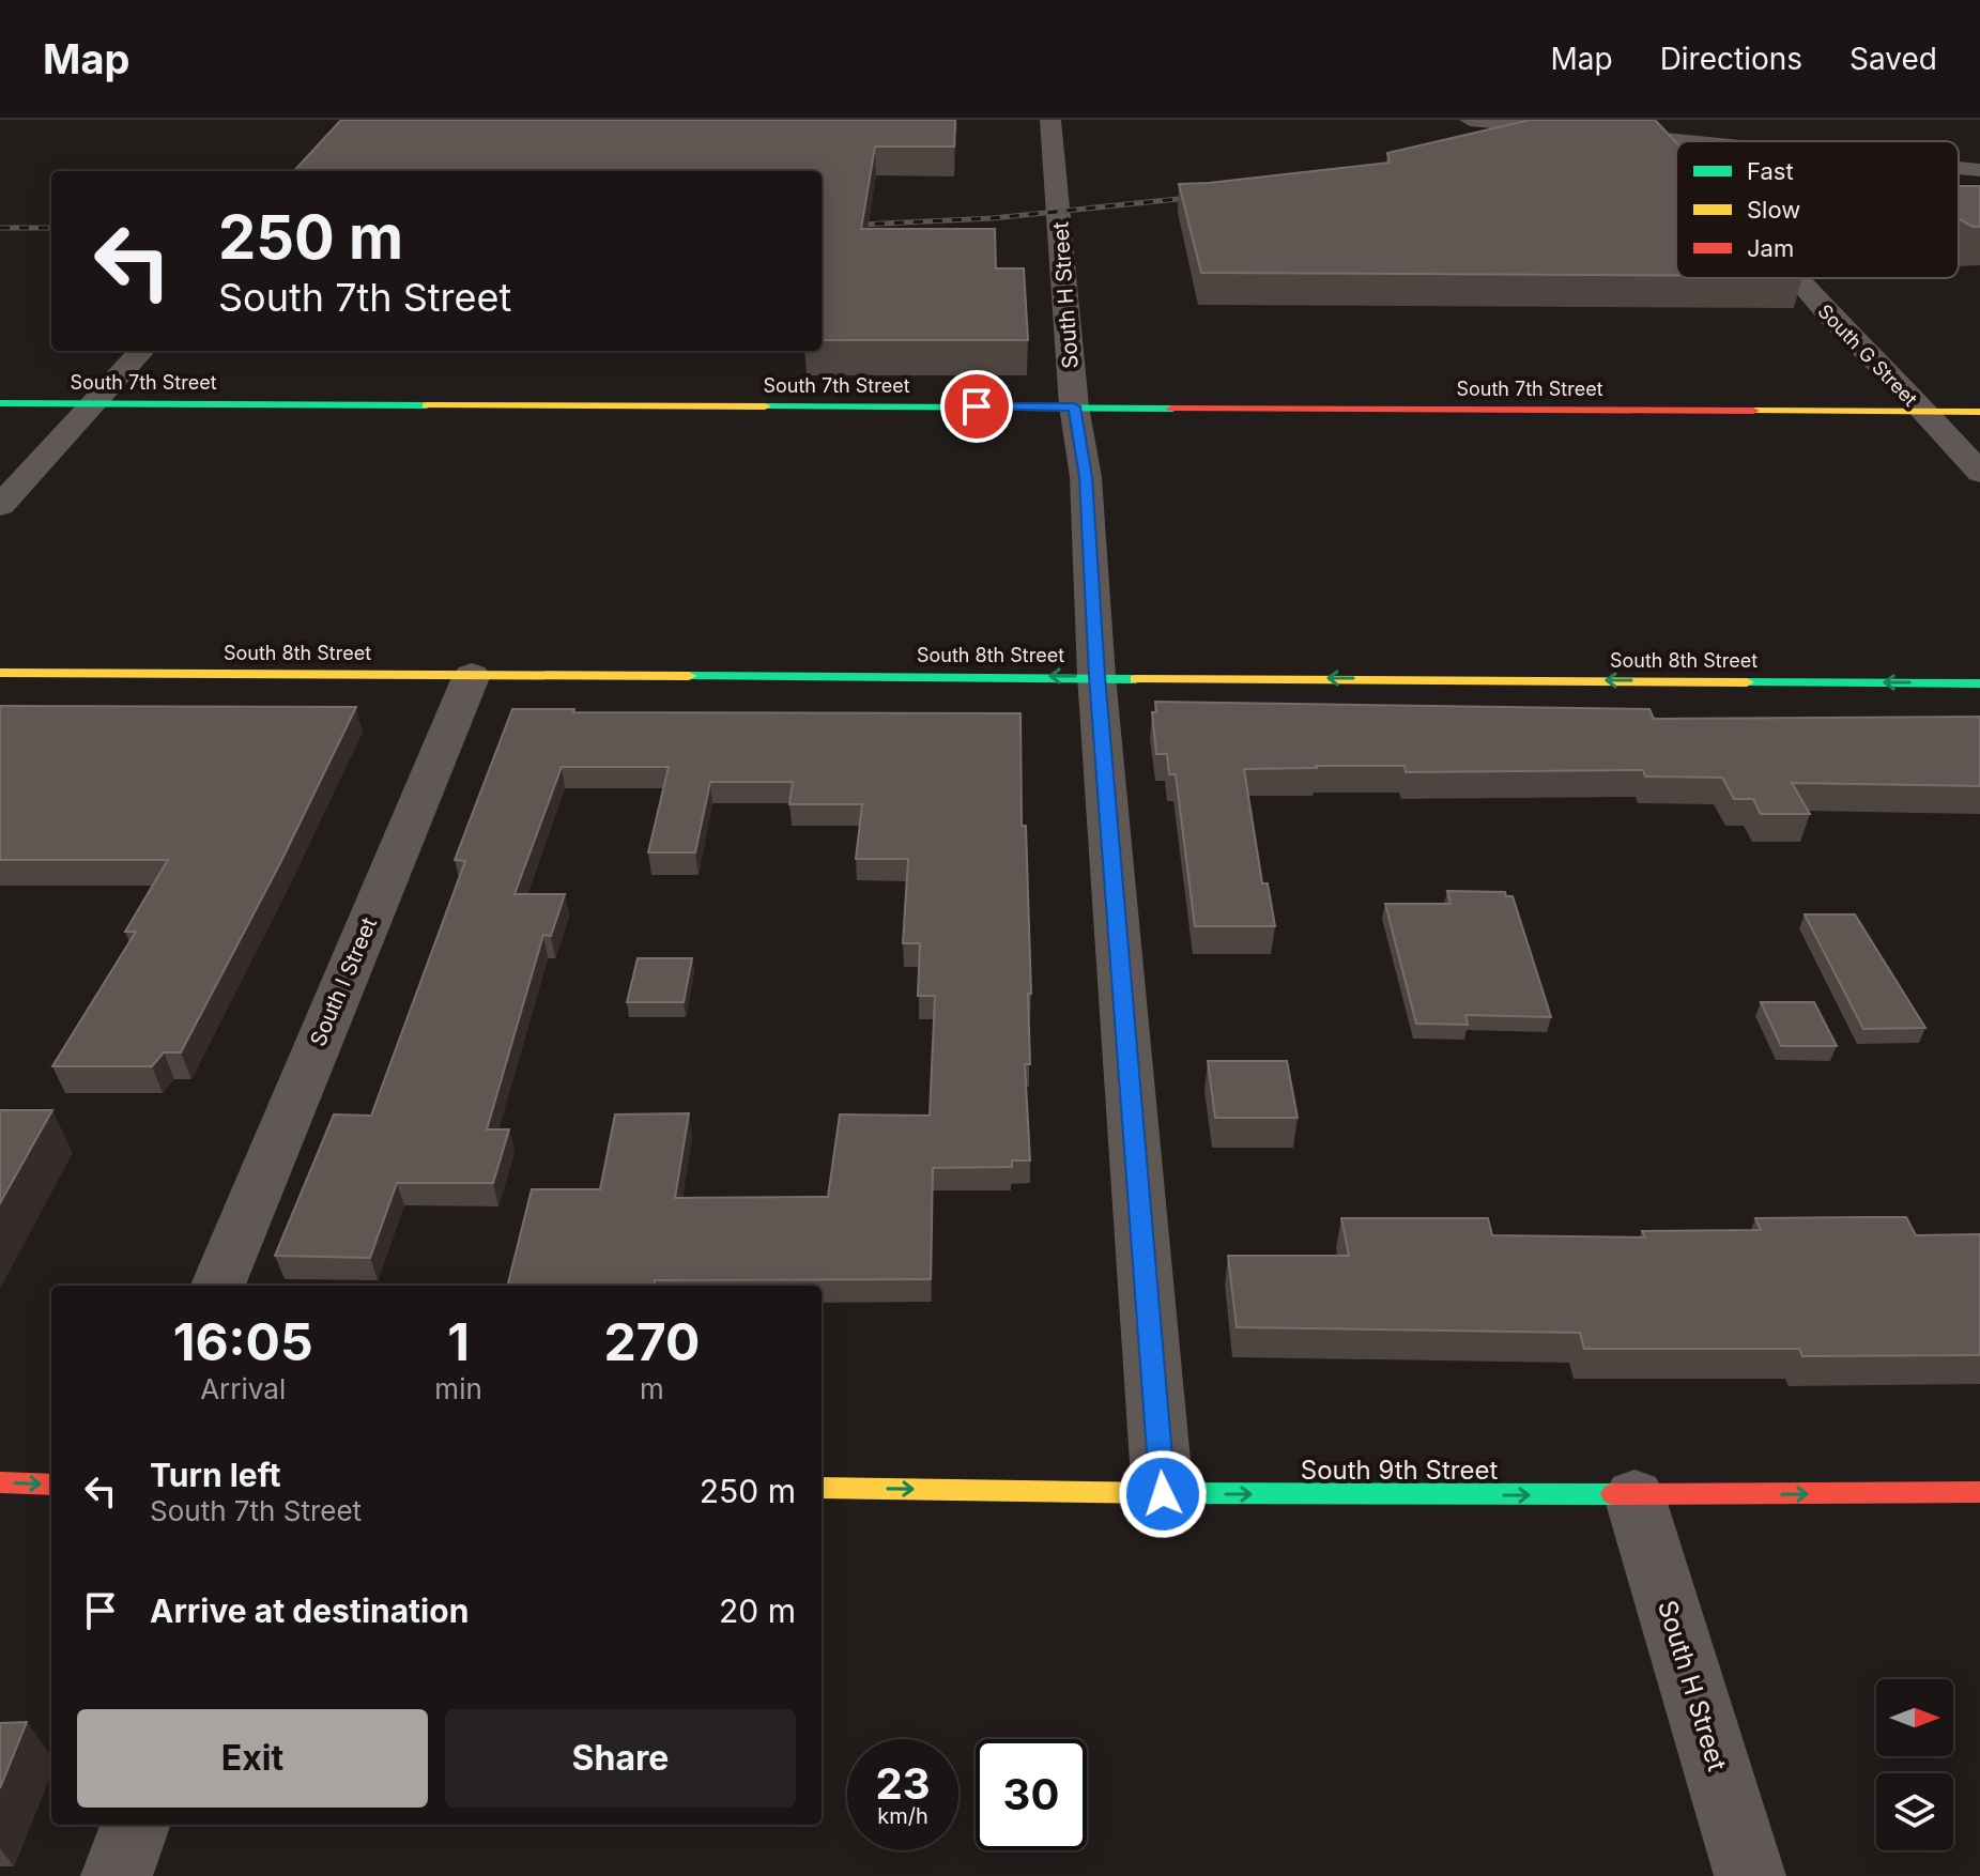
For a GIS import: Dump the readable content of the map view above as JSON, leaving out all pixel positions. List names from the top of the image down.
{
  "streets": {
    "main road": ["South 7th Street", "South 8th Street", "South 9th Street"],
    "street": ["South H Street", "South G Street", "South I Street"]
  },
  "crossings": [
    ["South H Street", "South 7th Street"],
    ["South H Street", "South 8th Street"],
    ["South H Street", "South 9th Street"],
    ["South G Street", "South 7th Street"],
    ["South 8th Street", "South I Street"]
  ],
  "one_way": ["South 8th Street", "South 9th Street"],
  "legend": ["Fast", "Slow", "Jam"],
  "north": "right",
  "page": {
    "header": "Map",
    "nav": ["Map", "Directions", "Saved"],
    "turn": ["250 m", "South 7th Street"],
    "eta": [
      "16:05",
      "Arrival",
      "1",
      "min",
      "270",
      "m"
    ],
    "list": [
      {
        "name": "Turn left",
        "note": "South 7th Street",
        "value": "250 m"
      },
      {
        "name": "Arrive at destination",
        "value": "20 m"
      }
    ],
    "buttons": ["Exit", "Share"],
    "speed": "23 km/h",
    "limit": "30"
  }
}
